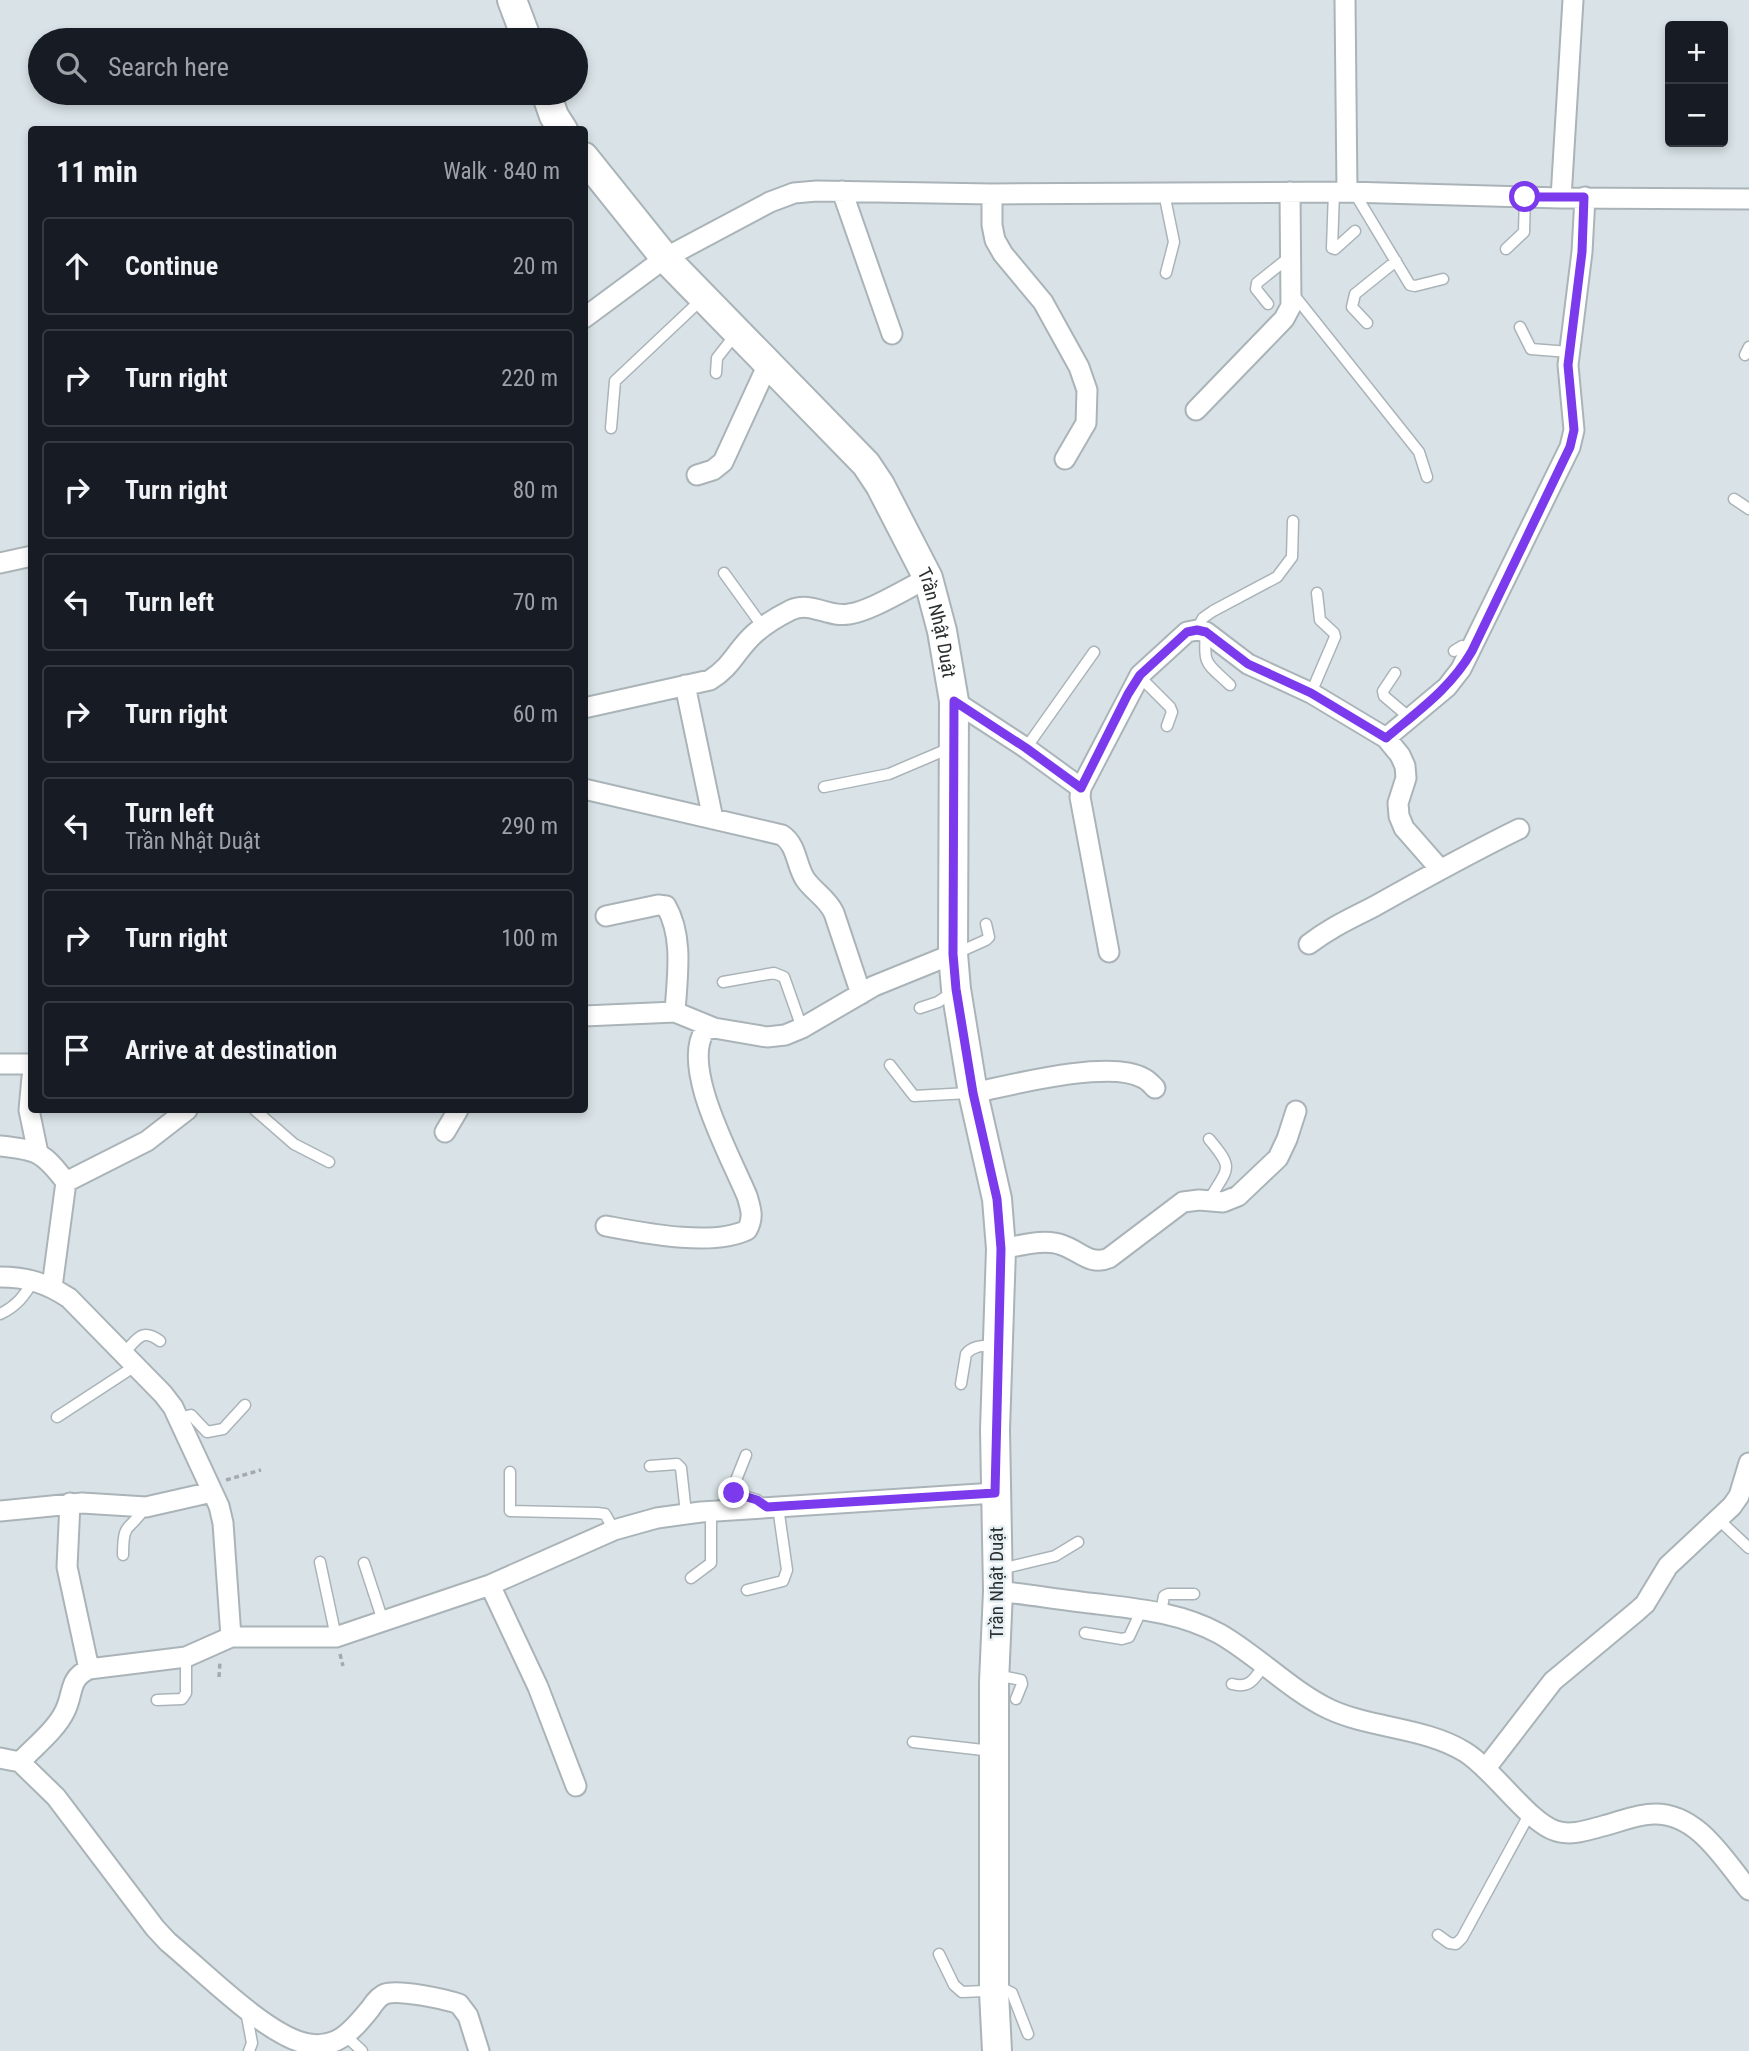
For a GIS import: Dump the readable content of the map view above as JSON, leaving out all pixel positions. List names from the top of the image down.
{
  "streets": {
    "main road": ["Trần Nhật Duật"]
  },
  "page": {
    "map_buttons": ["+", "−"],
    "search": "Search here",
    "heading": ["11 min", "Walk · 840 m"],
    "list": [
      ["Continue", "20 m"],
      ["Turn right", "220 m"],
      ["Turn right", "80 m"],
      ["Turn left", "70 m"],
      ["Turn right", "60 m"],
      ["Turn left", "Trần Nhật Duật", "290 m"],
      ["Turn right", "100 m"],
      "Arrive at destination"
    ]
  }
}
